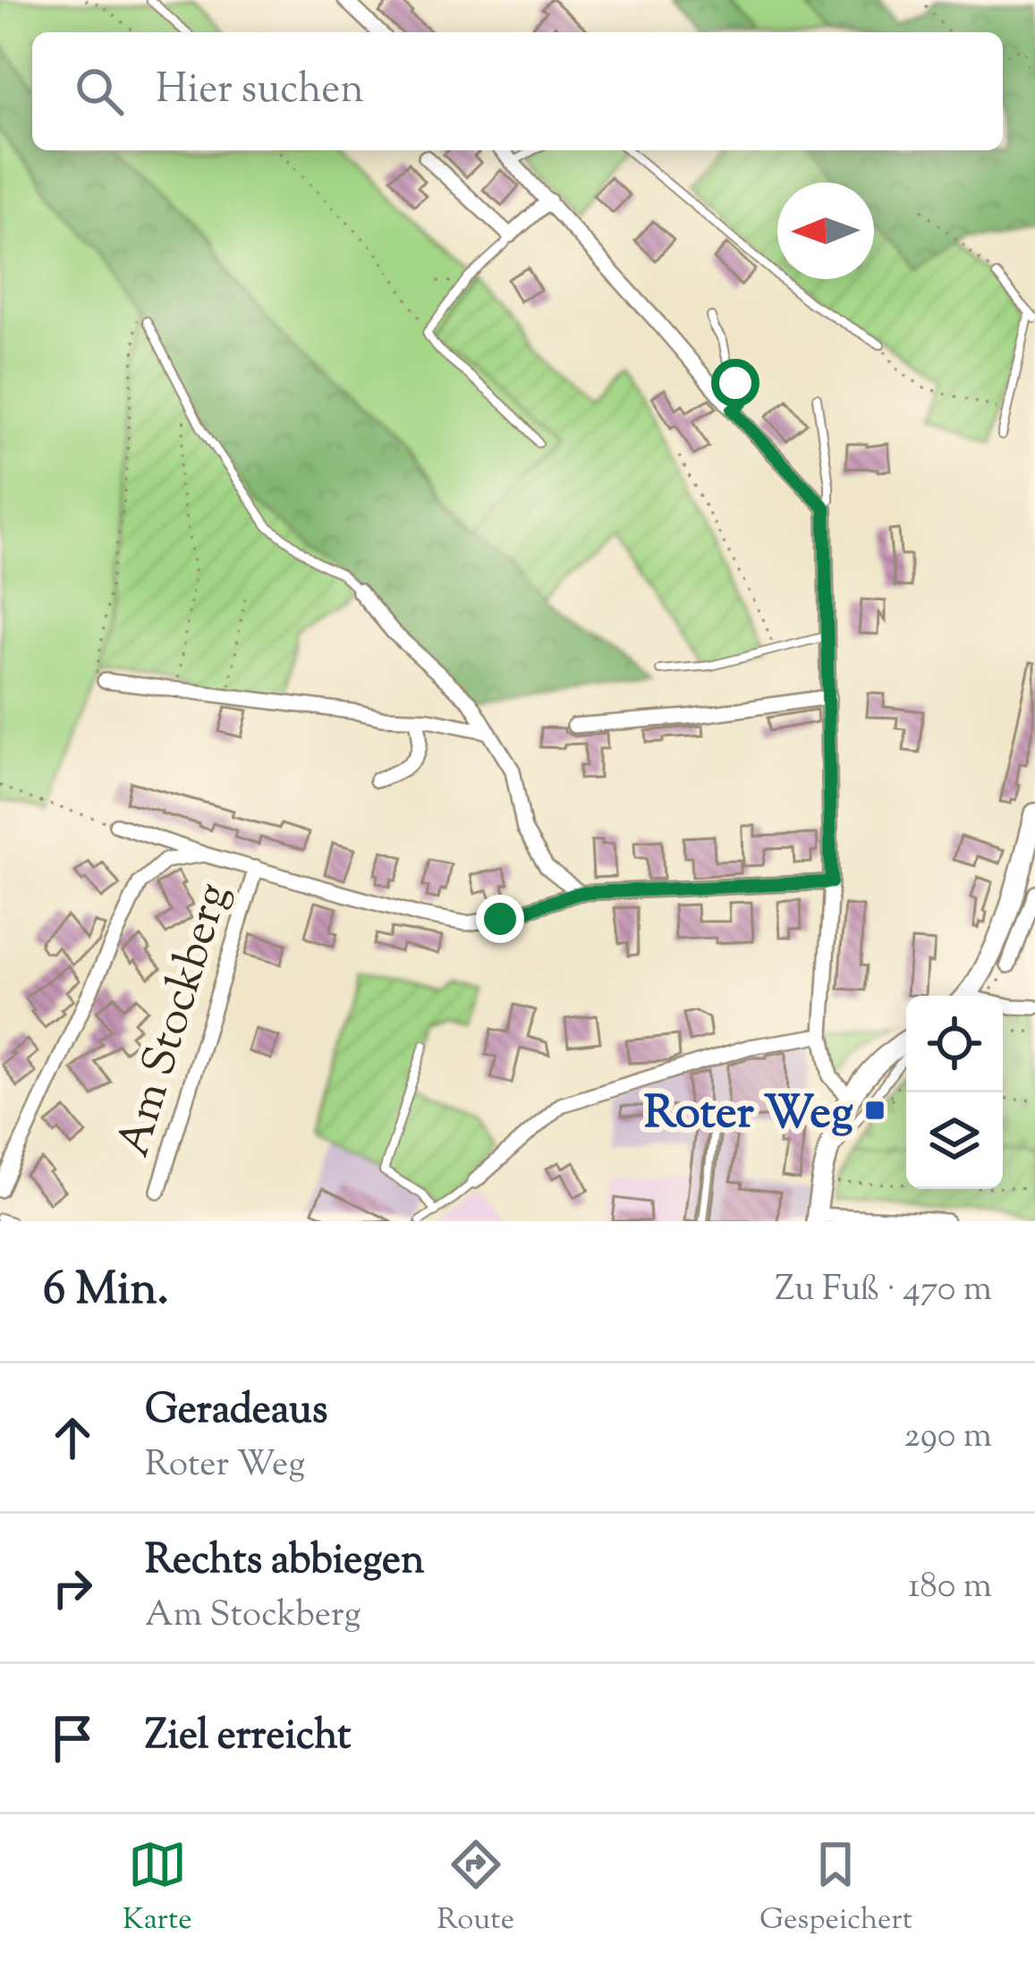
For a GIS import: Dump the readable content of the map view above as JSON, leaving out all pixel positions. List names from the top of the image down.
{
  "streets": {
    "street": ["Am Stockberg"]
  },
  "places": {
    "transit": ["Roter Weg"]
  },
  "north": "left",
  "page": {
    "search": "Hier suchen",
    "heading": ["6 Min.", "Zu Fuß · 470 m"],
    "list": [
      ["Geradeaus", "Roter Weg", "290 m"],
      ["Rechts abbiegen", "Am Stockberg", "180 m"],
      "Ziel erreicht"
    ],
    "nav": ["Karte", "Route", "Gespeichert"]
  }
}
